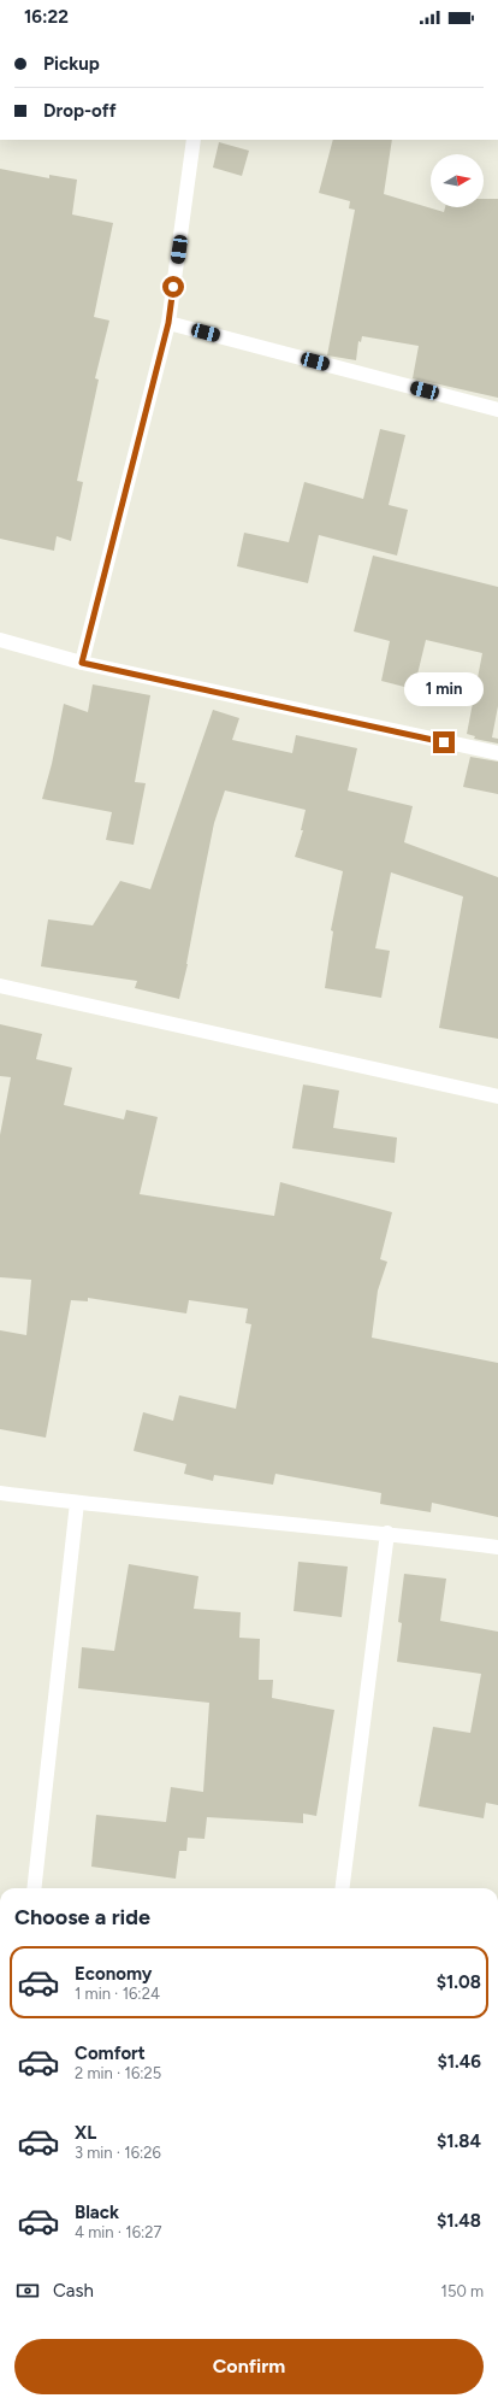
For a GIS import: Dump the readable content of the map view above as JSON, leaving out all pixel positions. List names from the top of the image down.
{
  "north": "right",
  "page": {
    "status": "16:22",
    "banner": ["Pickup", "Drop-off"],
    "bubble": "1 min",
    "heading": "Choose a ride",
    "list": [
      {
        "name": "Economy",
        "note": "1 min · 16:24",
        "value": "$1.08"
      },
      {
        "name": "Comfort",
        "note": "2 min · 16:25",
        "value": "$1.46"
      },
      {
        "name": "XL",
        "note": "3 min · 16:26",
        "value": "$1.84"
      },
      {
        "name": "Black",
        "note": "4 min · 16:27",
        "value": "$1.48"
      }
    ],
    "pay": ["Cash", "150 m"],
    "buttons": "Confirm"
  }
}
